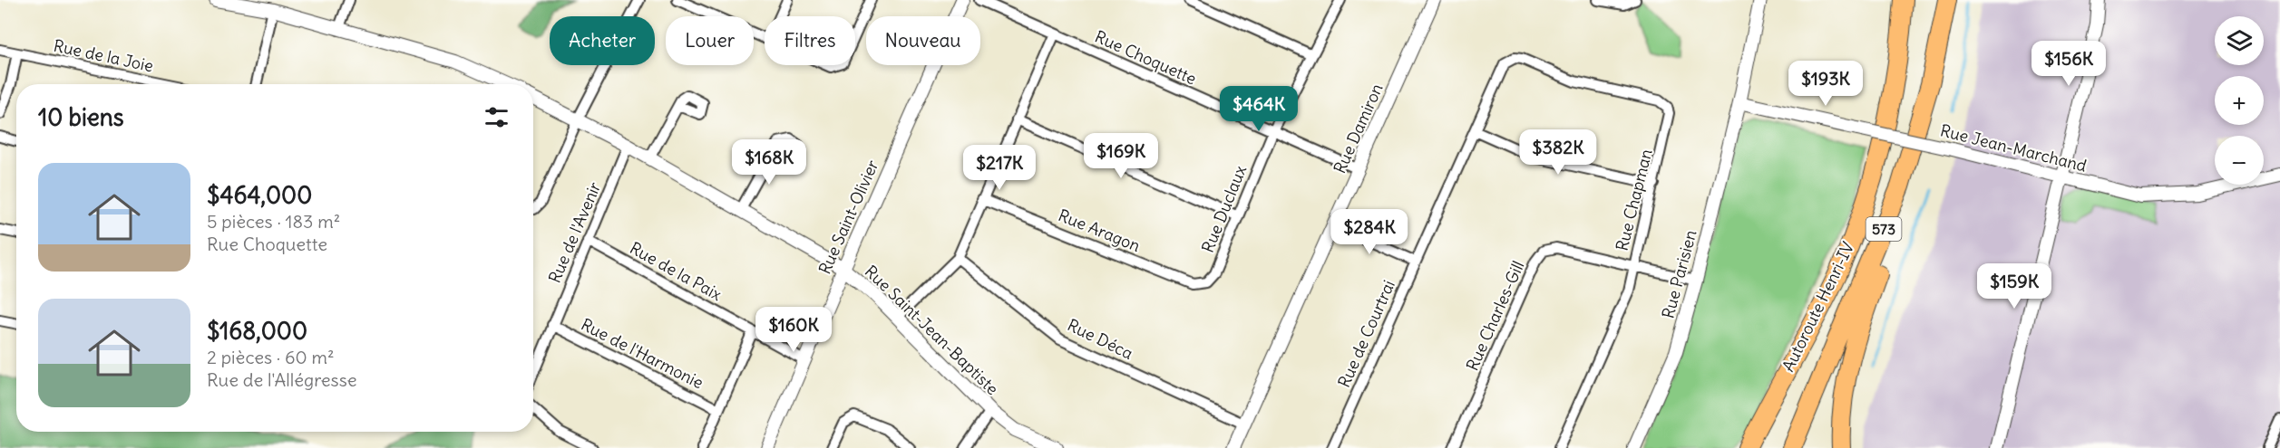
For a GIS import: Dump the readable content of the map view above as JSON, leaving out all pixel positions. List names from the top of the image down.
{
  "streets": {
    "highway": ["573", "Autoroute Henri-IV"],
    "street": [
      "Rue de la Joie",
      "Rue Choquette",
      "Rue Damiron",
      "Rue Jean-Marchand",
      "Rue Chapman",
      "Rue Duclaux",
      "Rue Saint-Olivier",
      "Rue Aragon",
      "Rue de l'Avenir",
      "Rue de la Paix",
      "Rue Parisien",
      "Rue Charles-Gill",
      "Rue Saint-Jean-Baptiste",
      "Rue de Courtrai",
      "Rue Déca",
      "Rue de l'Harmonie"
    ]
  },
  "crossings": [
    ["Rue Choquette", "Rue Damiron"],
    ["Rue Choquette", "Rue Duclaux"],
    ["Rue Damiron", "Rue Déca"],
    ["Rue Jean-Marchand", "Rue Parisien"],
    ["Rue Chapman", "Rue Charles-Gill"],
    ["Rue Chapman", "Rue de Courtrai"],
    ["Rue Duclaux", "Rue Aragon"],
    ["Rue Saint-Olivier", "Rue de la Paix"],
    ["Rue Saint-Olivier", "Rue Saint-Jean-Baptiste"],
    ["Rue de l'Avenir", "Rue de la Paix"],
    ["Rue de l'Avenir", "Rue Saint-Jean-Baptiste"],
    ["Rue de l'Avenir", "Rue de l'Harmonie"],
    ["Rue Parisien", "Rue Charles-Gill"]
  ],
  "page": {
    "map_buttons": ["+", "−"],
    "chip": [
      "Acheter",
      "Louer",
      "Filtres",
      "Nouveau"
    ],
    "price": [
      "$156K",
      "$193K",
      "$464K",
      "$382K",
      "$169K",
      "$168K",
      "$217K",
      "$284K",
      "$159K",
      "$160K"
    ],
    "heading": "10 biens",
    "list": [
      {
        "name": "$464,000",
        "note": "5 pièces · 183 m² · Rue Choquette"
      },
      {
        "name": "$168,000",
        "note": "2 pièces · 60 m² · Rue de l'Allégresse"
      }
    ]
  }
}
